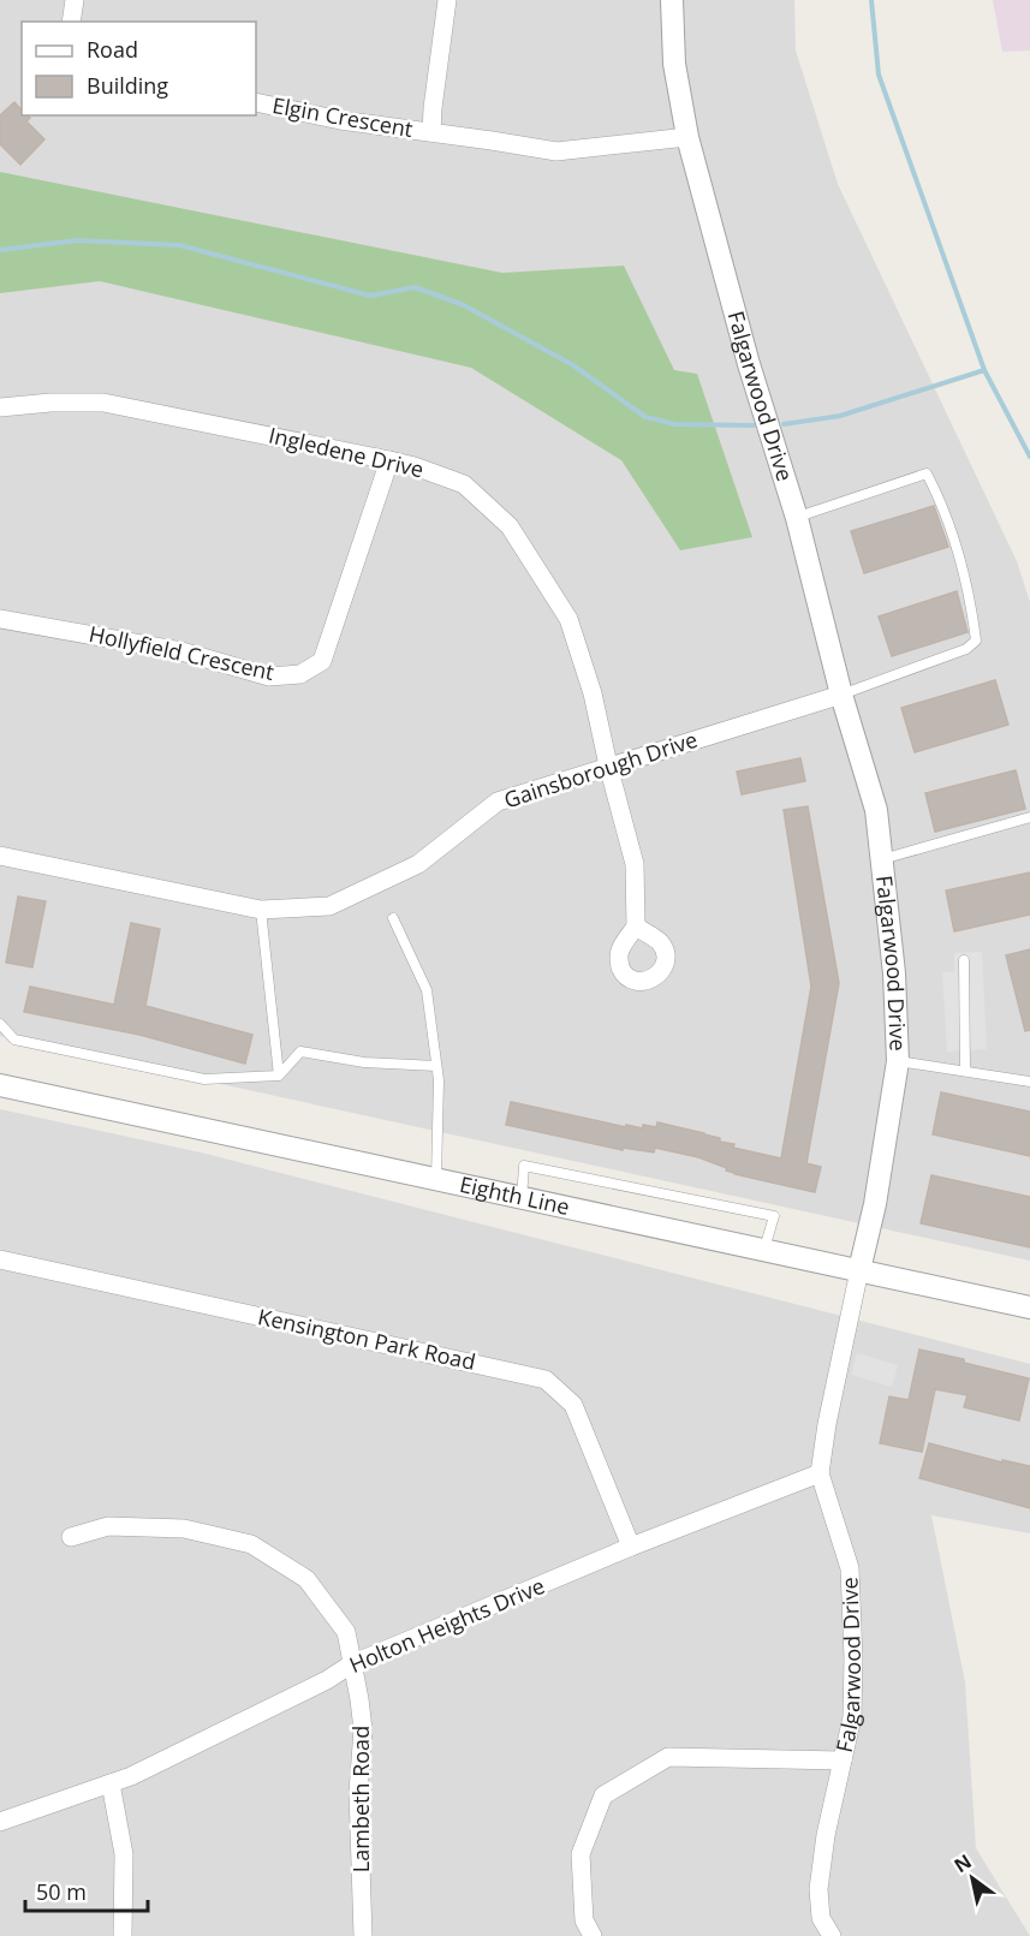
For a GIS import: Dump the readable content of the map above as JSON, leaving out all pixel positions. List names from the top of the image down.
{
  "streets": {
    "street": [
      "Elgin Crescent",
      "Falgarwood Drive",
      "Ingledene Drive",
      "Hollyfield Crescent",
      "Gainsborough Drive",
      "Eighth Line",
      "Kensington Park Road",
      "Holton Heights Drive",
      "Lambeth Road"
    ]
  },
  "crossings": [
    ["Elgin Crescent", "Falgarwood Drive"],
    ["Falgarwood Drive", "Gainsborough Drive"],
    ["Falgarwood Drive", "Eighth Line"],
    ["Falgarwood Drive", "Holton Heights Drive"],
    ["Ingledene Drive", "Hollyfield Crescent"],
    ["Ingledene Drive", "Gainsborough Drive"],
    ["Kensington Park Road", "Holton Heights Drive"],
    ["Holton Heights Drive", "Lambeth Road"]
  ],
  "legend": ["Road", "Building"],
  "scale_bar": "50 m",
  "north": "top left"
}
